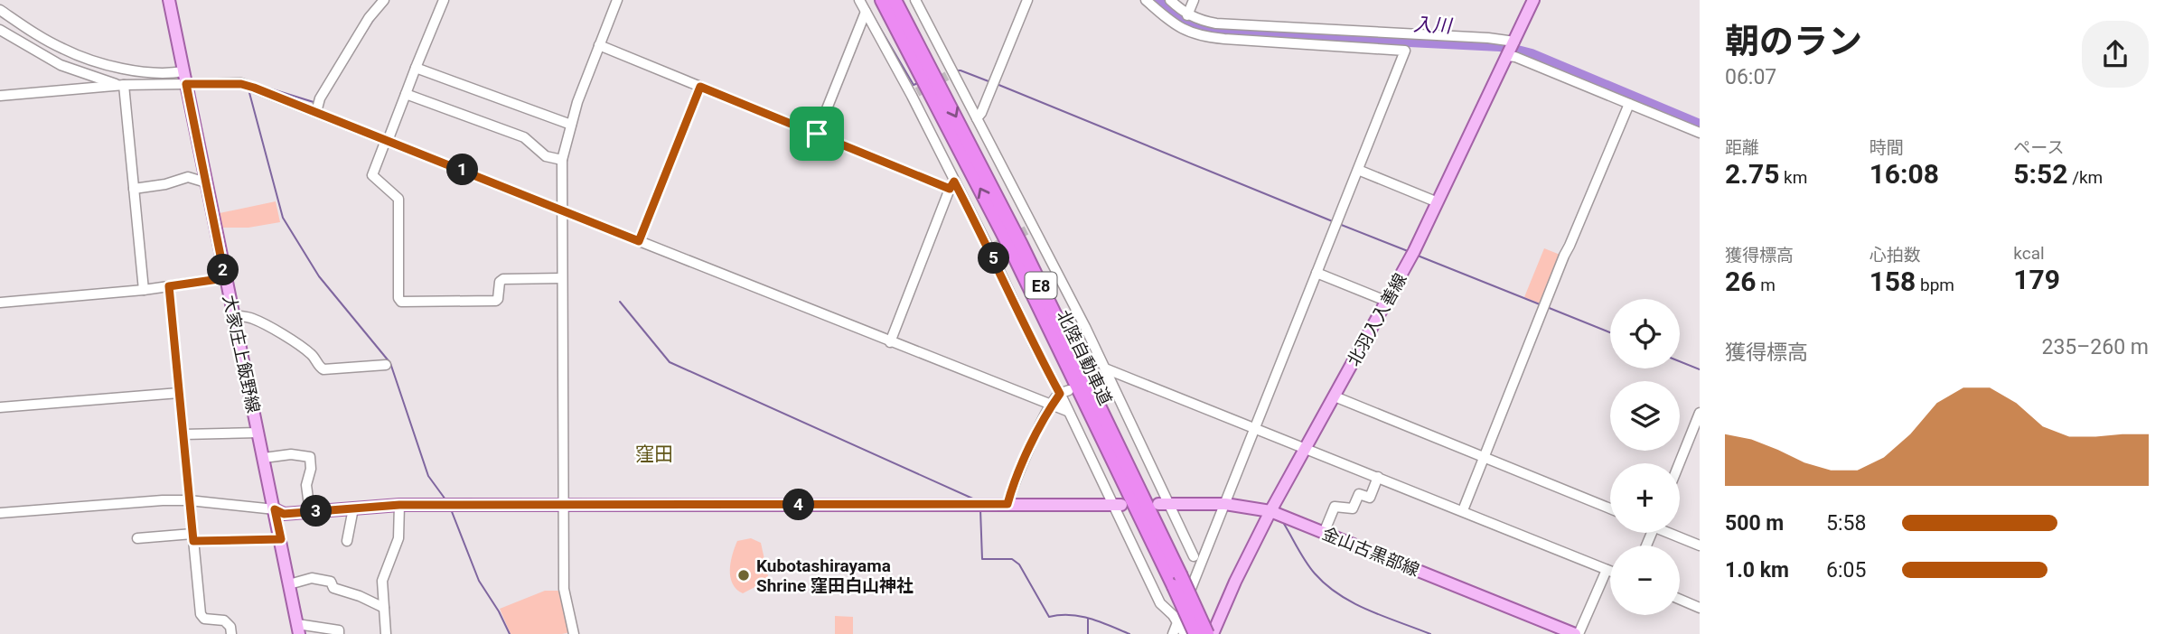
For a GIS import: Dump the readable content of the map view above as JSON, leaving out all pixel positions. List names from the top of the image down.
{
  "streets": {
    "highway": ["E8", "北陸自動車道"],
    "main road": ["北羽入入善線", "大家庄上飯野線", "金山古黒部線"]
  },
  "crossings": [
    ["北羽入入善線", "北陸自動車道"],
    ["北羽入入善線", "金山古黒部線"]
  ],
  "districts": ["窪田"],
  "water": ["入川"],
  "places": ["Kubotashirayama Shrine 窪田白山神社"],
  "page": {
    "heading": ["朝のラン", "06:07"],
    "stats": [
      ["距離", "2.75 km"],
      ["時間", "16:08"],
      ["ペース", "5:52 /km"],
      ["獲得標高", "26 m"],
      ["心拍数", "158 bpm"],
      ["kcal", "179"]
    ],
    "pins": [
      "1",
      "5",
      "2",
      "4",
      "3"
    ],
    "map_buttons": ["+", "−"],
    "chart": ["獲得標高", "235–260 m"],
    "list": [
      {
        "name": "500 m",
        "note": "5:58"
      },
      {
        "name": "1.0 km",
        "note": "6:05"
      }
    ]
  }
}
